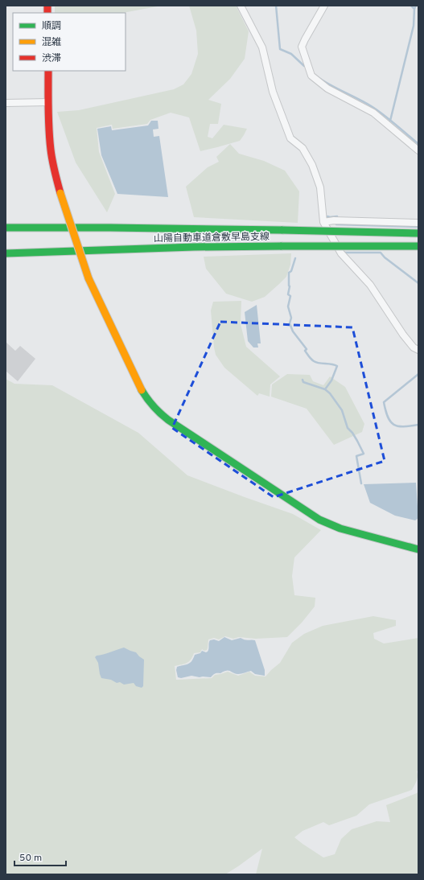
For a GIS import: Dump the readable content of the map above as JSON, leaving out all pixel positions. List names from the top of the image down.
{
  "streets": {
    "main road": ["山陽自動車道倉敷早島支線"]
  },
  "legend": ["順調", "混雑", "渋滞"],
  "scale_bar": "50 m"
}
